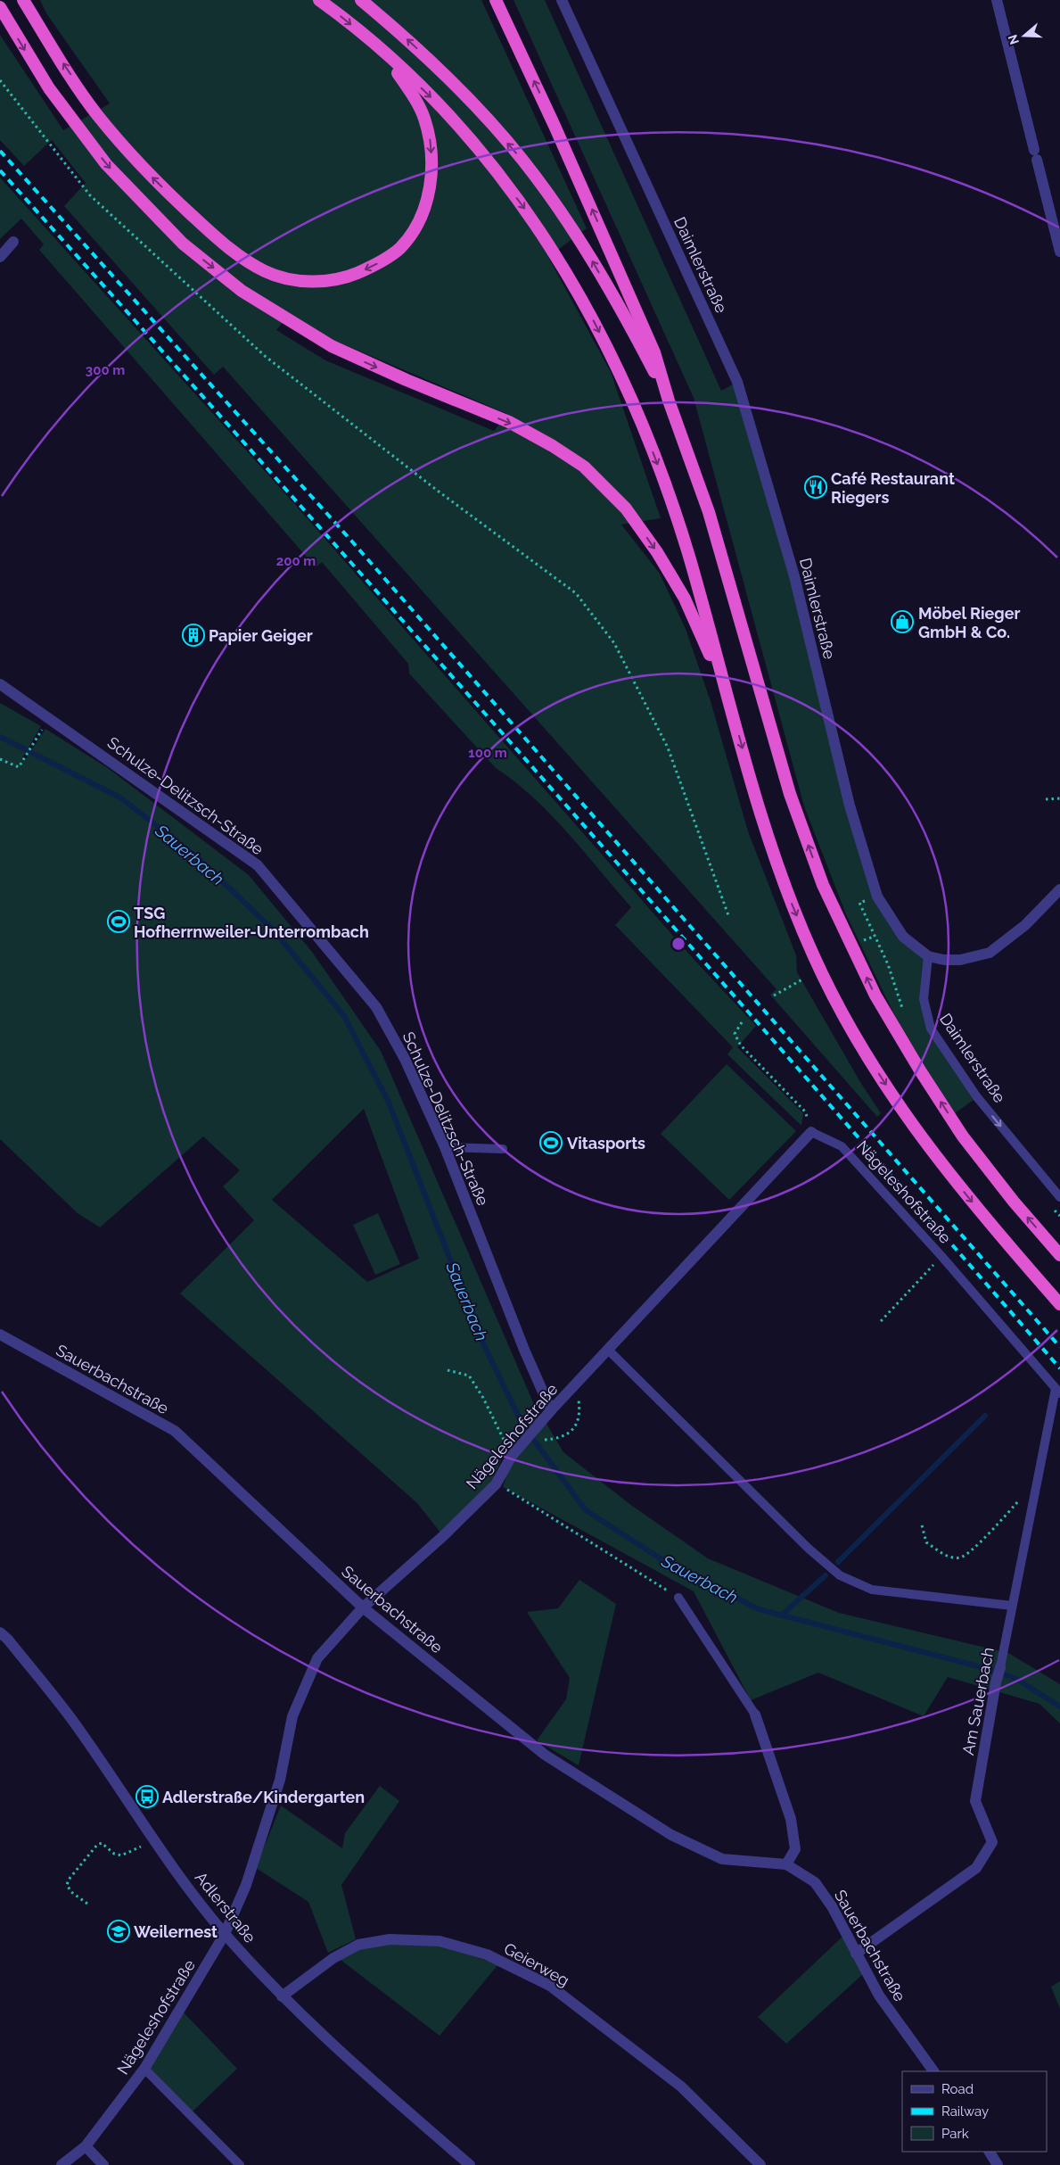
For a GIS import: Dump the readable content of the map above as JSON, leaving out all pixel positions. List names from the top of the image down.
{
  "streets": {
    "street": [
      "Daimlerstraße",
      "Schulze-Delitzsch-Straße",
      "Nägeleshofstraße",
      "Sauerbachstraße",
      "Am Sauerbach",
      "Adlerstraße",
      "Geierweg"
    ]
  },
  "crossings": [
    ["Schulze-Delitzsch-Straße", "Nägeleshofstraße"],
    ["Nägeleshofstraße", "Sauerbachstraße"],
    ["Nägeleshofstraße", "Am Sauerbach"],
    ["Nägeleshofstraße", "Adlerstraße"],
    ["Sauerbachstraße", "Am Sauerbach"],
    ["Adlerstraße", "Geierweg"]
  ],
  "water": ["Sauerbach"],
  "places": {
    "restaurant": ["Café Restaurant Riegers"],
    "shop": ["Möbel Rieger GmbH & Co."],
    "building": ["Papier Geiger"],
    "sports": ["TSG Hofherrnweiler-Unterrombach", "Vitasports"],
    "bus stop": ["Adlerstraße/Kindergarten"],
    "school or university": ["Weilernest"]
  },
  "legend": ["Road", "Railway", "Park"],
  "north": "left",
  "rings": ["300 m", "200 m", "100 m"]
}
